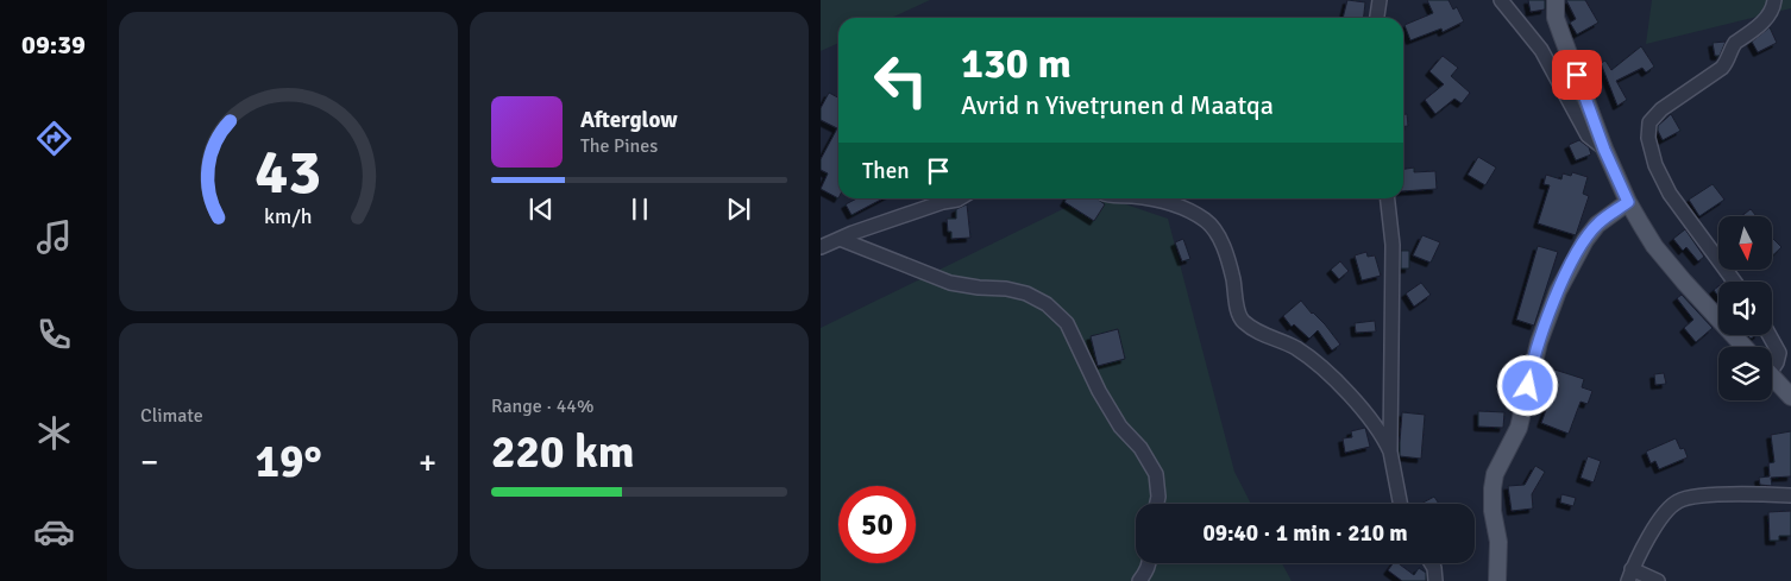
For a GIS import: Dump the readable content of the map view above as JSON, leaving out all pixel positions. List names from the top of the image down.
{
  "north": "bottom",
  "page": {
    "tabs": "09:39",
    "turn": ["130 m", "Avrid n Yivetṛunen d Maatqa"],
    "song": ["Afterglow", "The Pines"],
    "then": "Then",
    "tile": [
      "Climate",
      ["Range · 44%", "220 km"]
    ],
    "heat": ["−", "19°", "+"],
    "limit": "50",
    "trip": "09:40 · 1 min · 210 m",
    "gauge": ["43", "km/h"]
  }
}
